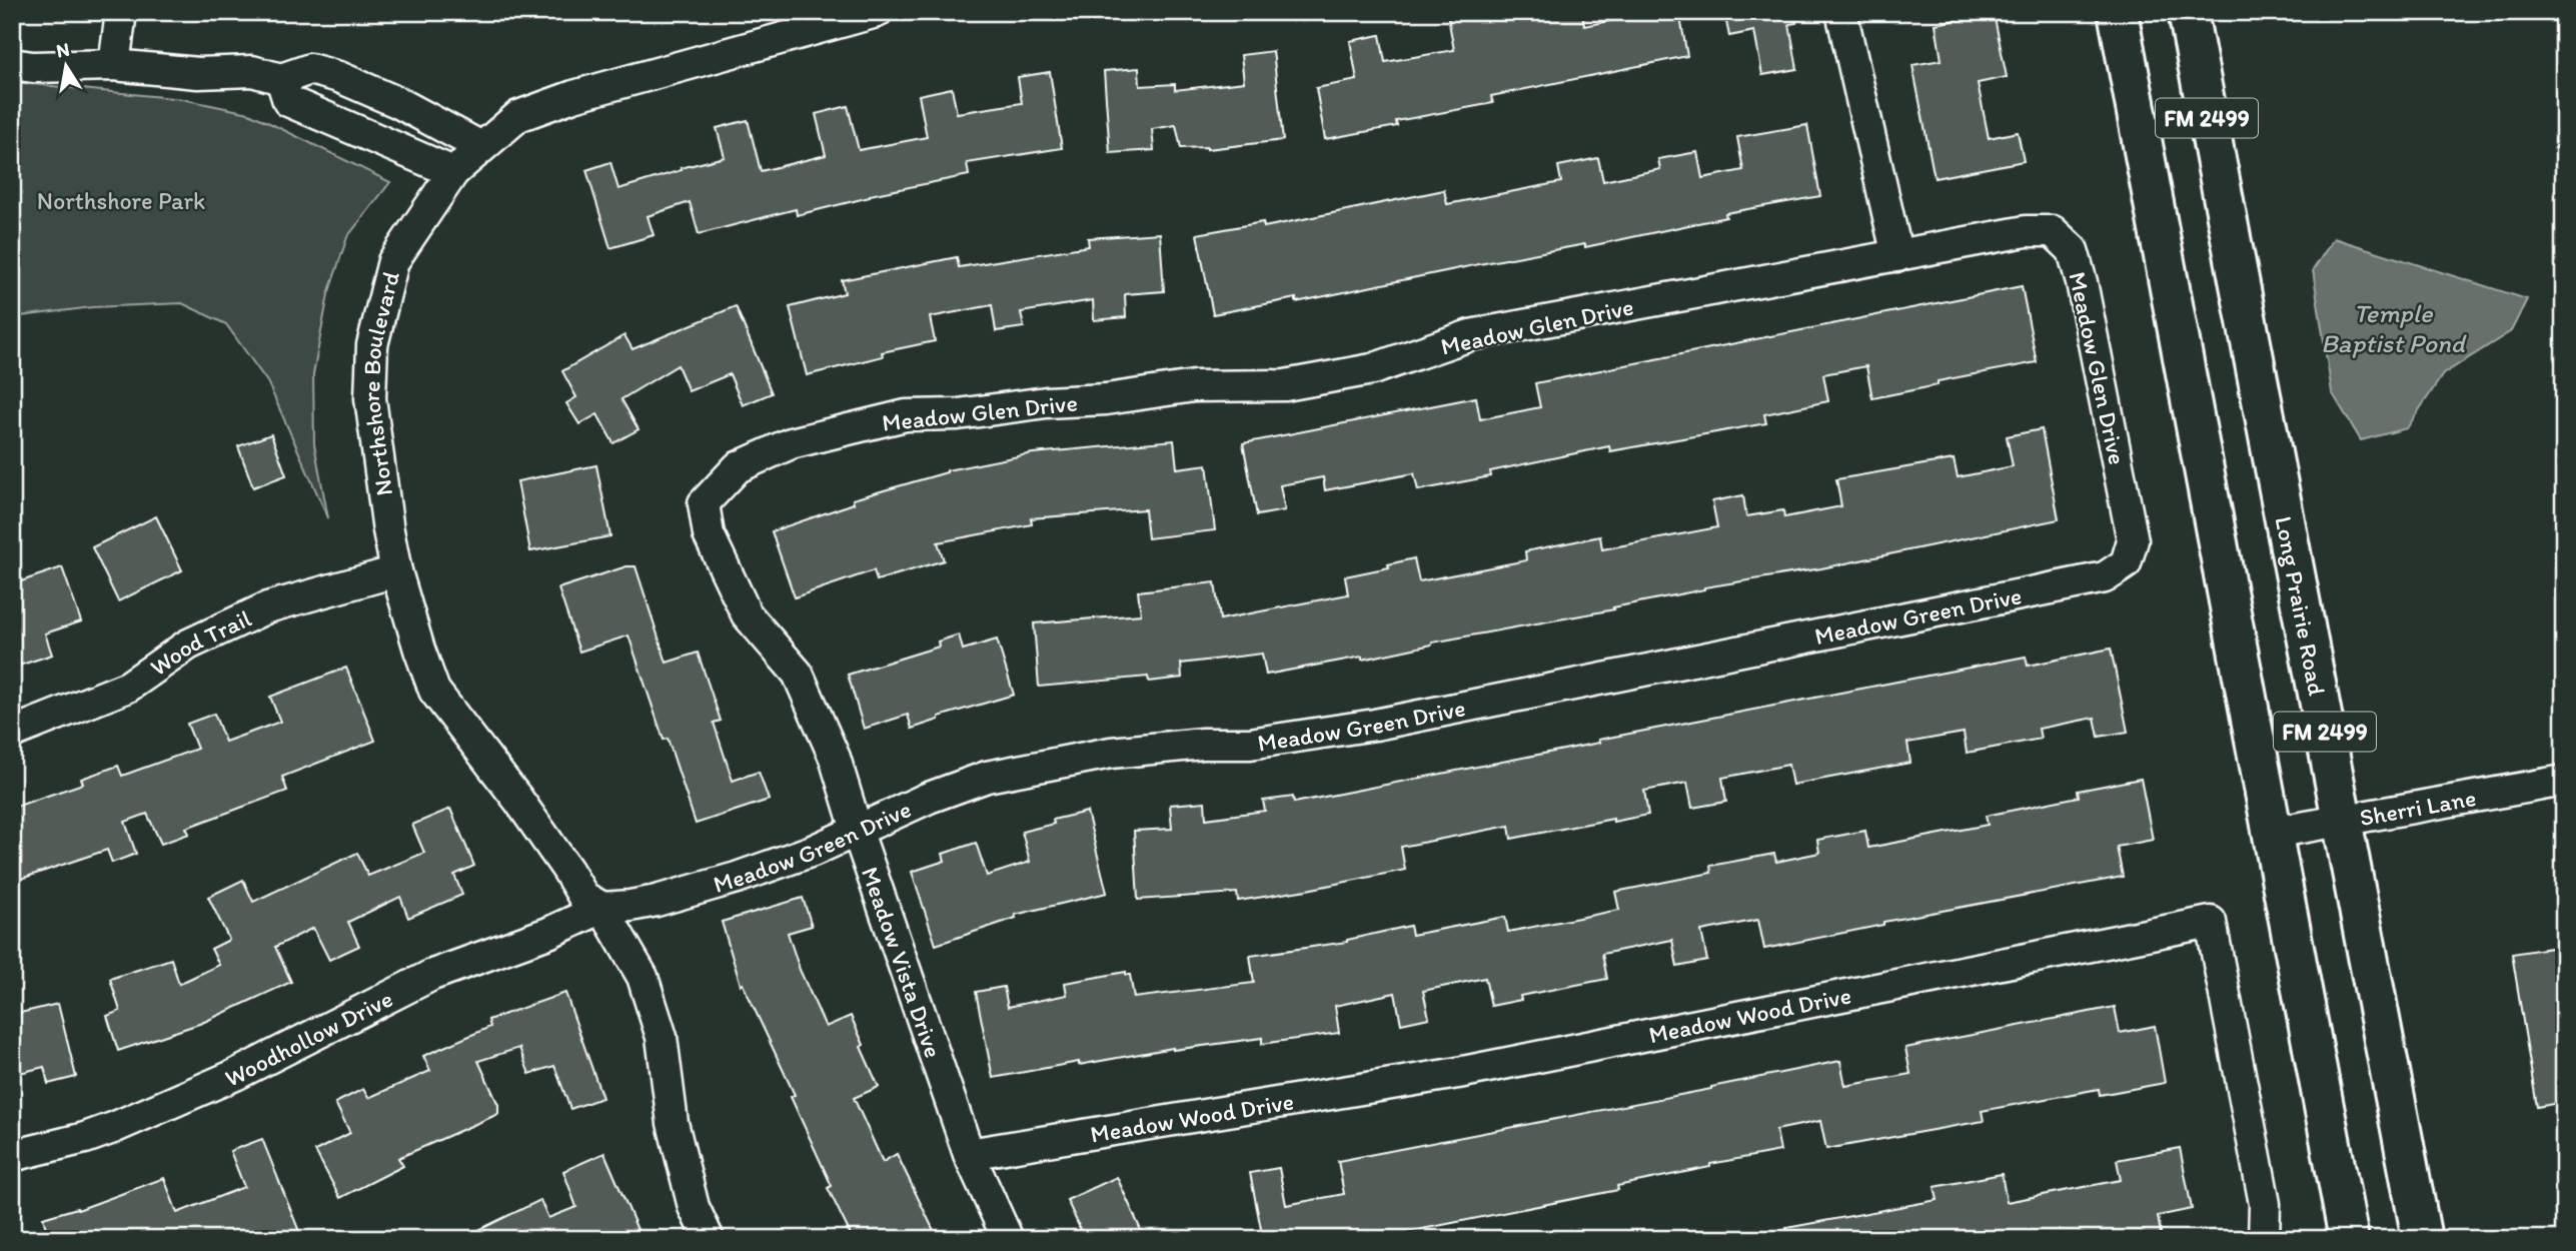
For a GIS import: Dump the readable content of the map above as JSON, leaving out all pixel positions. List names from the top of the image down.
{
  "streets": {
    "main road": ["FM 2499", "Long Prairie Road"],
    "street": [
      "Meadow Glen Drive",
      "Northshore Boulevard",
      "Meadow Green Drive",
      "Wood Trail",
      "Sherri Lane",
      "Meadow Vista Drive",
      "Meadow Wood Drive",
      "Woodhollow Drive"
    ]
  },
  "crossings": [
    ["FM 2499", "Sherri Lane"],
    ["Meadow Glen Drive", "Meadow Green Drive"],
    ["Meadow Glen Drive", "Meadow Vista Drive"],
    ["Northshore Boulevard", "Meadow Green Drive"],
    ["Northshore Boulevard", "Wood Trail"],
    ["Northshore Boulevard", "Woodhollow Drive"],
    ["Long Prairie Road", "Sherri Lane"],
    ["Meadow Green Drive", "Meadow Vista Drive"],
    ["Meadow Green Drive", "Woodhollow Drive"],
    ["Meadow Vista Drive", "Meadow Wood Drive"]
  ],
  "water": ["Temple Baptist Pond"],
  "parks": ["Northshore Park"],
  "north": "top"
}
